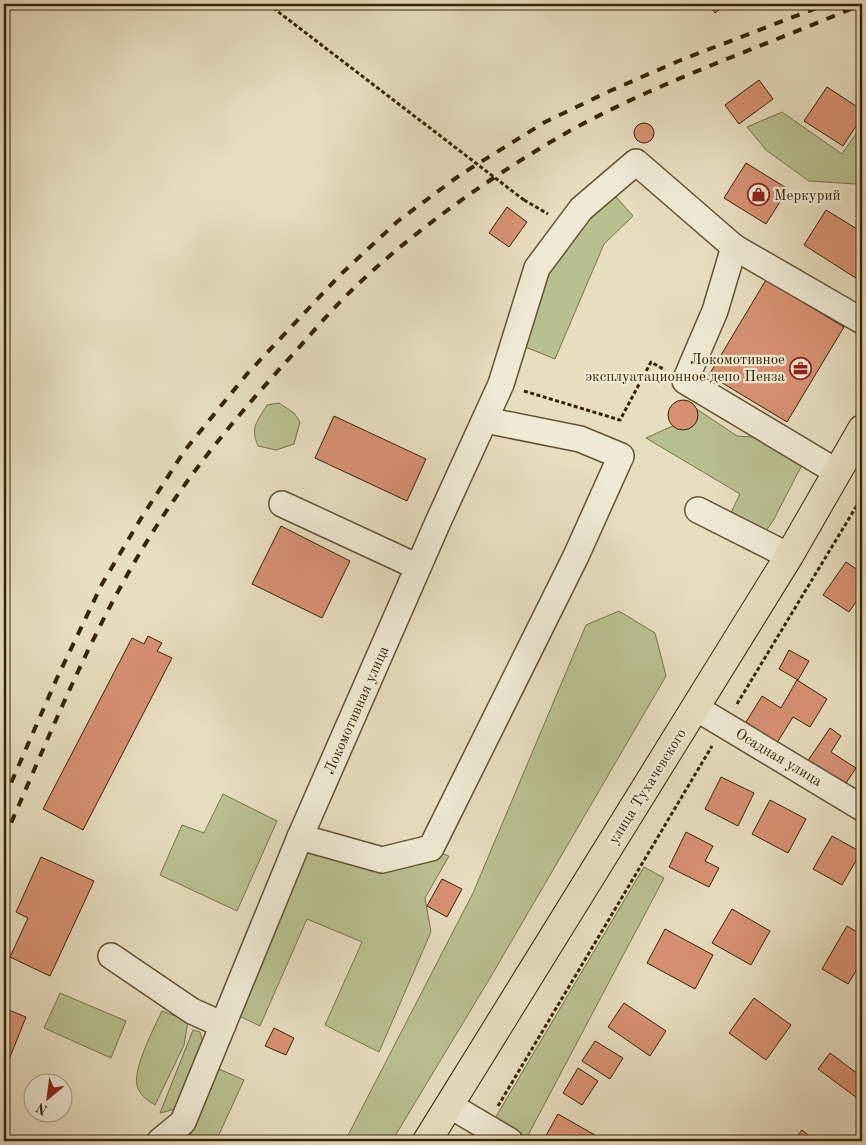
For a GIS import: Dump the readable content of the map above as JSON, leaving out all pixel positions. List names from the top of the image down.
{
  "streets": {
    "main road": ["улица Тухачевского"],
    "street": ["Локомотивная улица", "Осадная улица"]
  },
  "crossings": [
    ["Осадная улица", "улица Тухачевского"]
  ],
  "places": {
    "shop": ["Меркурий"],
    "office": ["Локомотивное эксплуатационное депо Пенза"]
  },
  "north": "bottom left"
}
